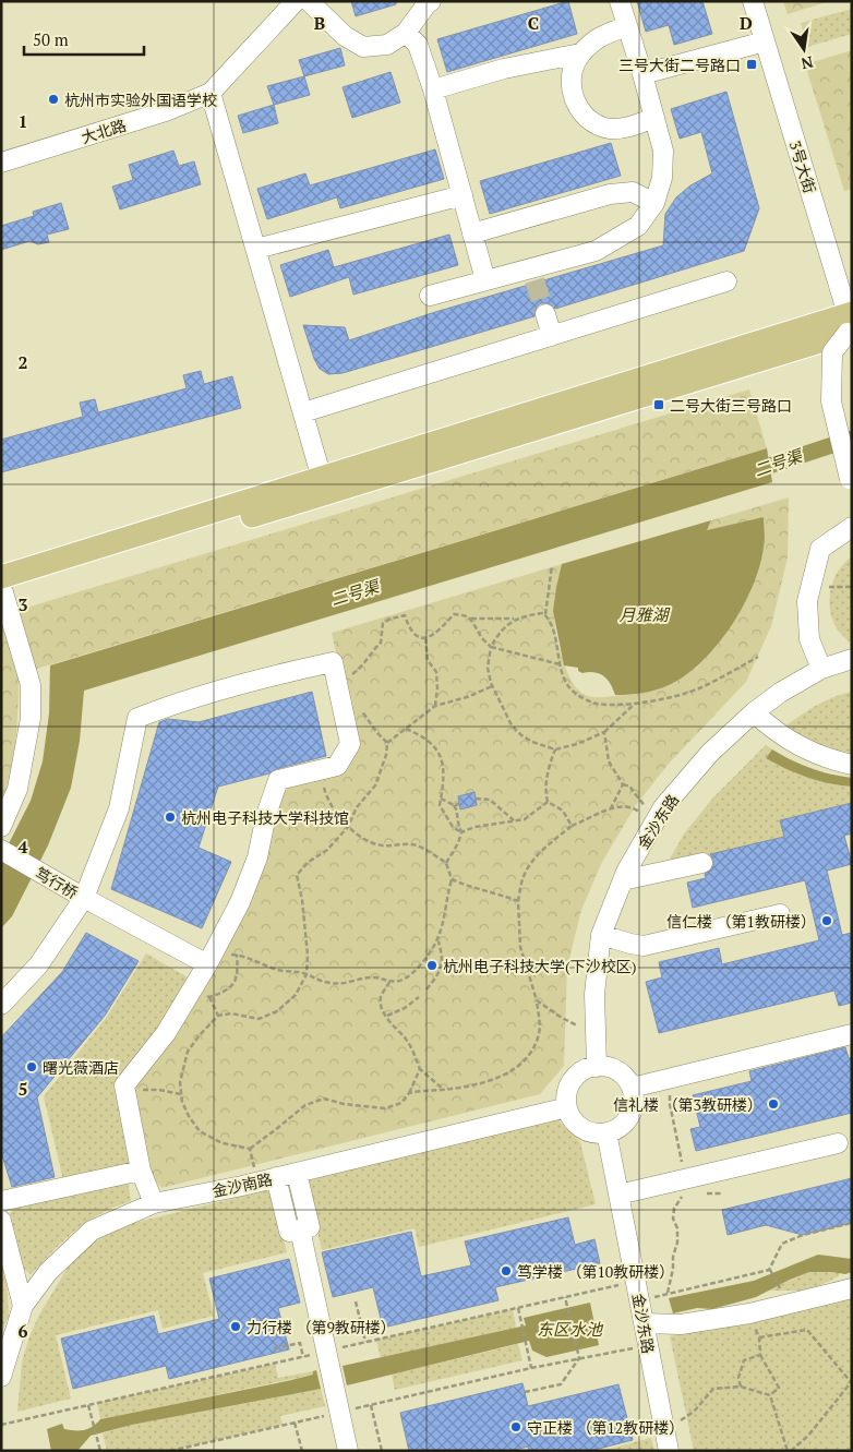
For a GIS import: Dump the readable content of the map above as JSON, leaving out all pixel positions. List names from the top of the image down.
{
  "streets": {
    "street": [
      "大北路",
      "3号大街",
      "金沙东路",
      "笃行桥",
      "金沙南路"
    ]
  },
  "crossings": [
    ["金沙东路", "金沙南路"]
  ],
  "water": ["二号渠", "月雅湖", "东区水池"],
  "places": {
    "transit": ["三号大街二号路口", "二号大街三号路口"],
    "other": [
      "杭州市实验外国语学校",
      "杭州电子科技大学科技馆",
      "信仁楼 （第1教研楼）",
      "杭州电子科技大学(下沙校区)",
      "曙光薇酒店",
      "信礼楼 （第3教研楼）",
      "笃学楼 （第10教研楼）",
      "力行楼 （第9教研楼）",
      "守正楼 （第12教研楼）"
    ]
  },
  "scale_bar": "50 m",
  "north": "bottom",
  "grid": {
    "columns": ["B", "C", "D"],
    "rows": [
      "1",
      "2",
      "3",
      "4",
      "5",
      "6"
    ]
  }
}
